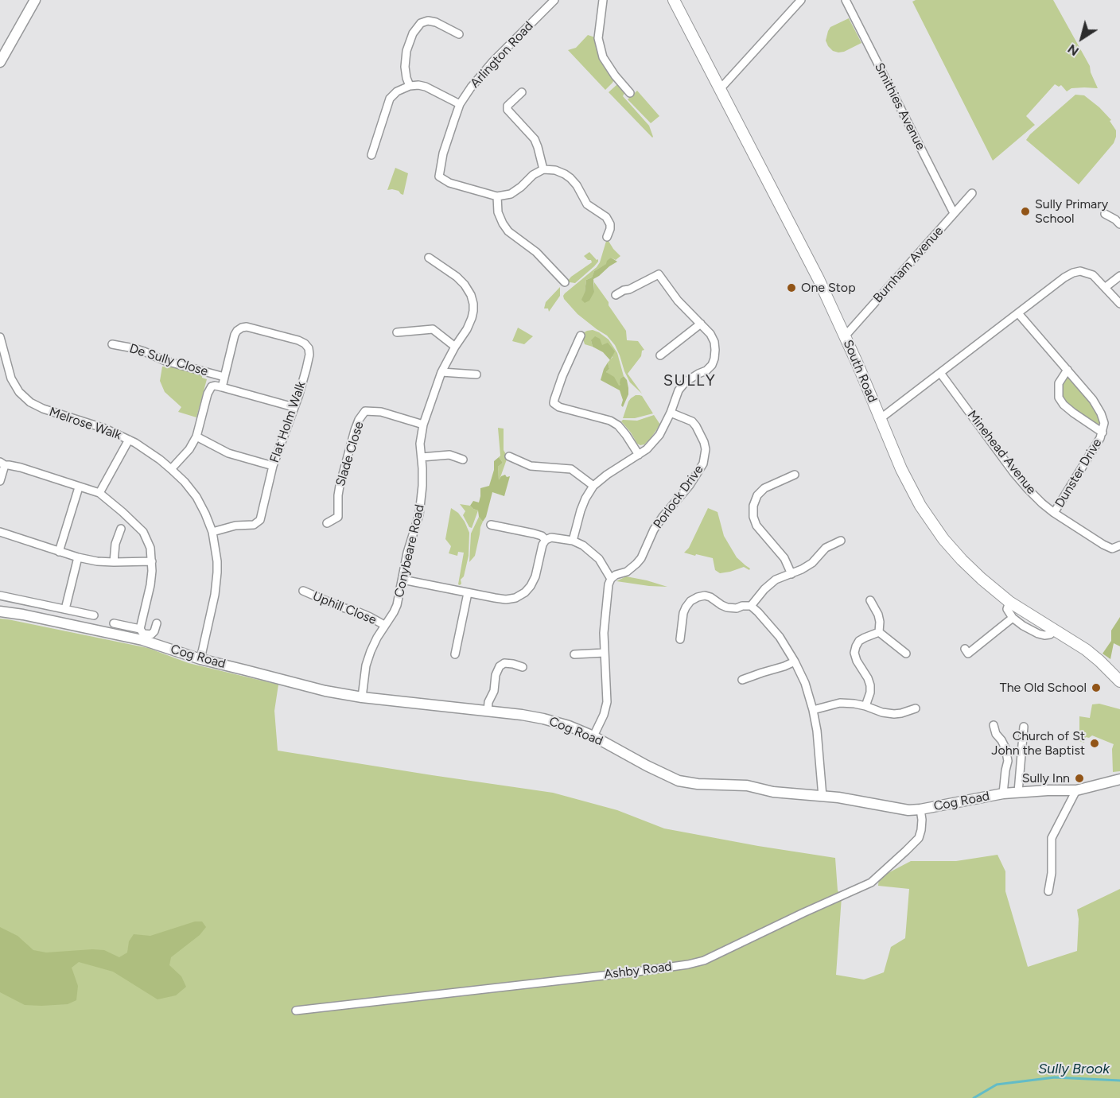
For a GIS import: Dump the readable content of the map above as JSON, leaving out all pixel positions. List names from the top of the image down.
{
  "streets": {
    "main road": ["South Road"],
    "street": [
      "Arlington Road",
      "Smithies Avenue",
      "Burnham Avenue",
      "De Sully Close",
      "Flat Holm Walk",
      "Melrose Walk",
      "Minehead Avenue",
      "Slade Close",
      "Dunster Drive",
      "Porlock Drive",
      "Conybeare Road",
      "Uphill Close",
      "Cog Road",
      "Ashby Road"
    ]
  },
  "crossings": [
    ["Smithies Avenue", "Burnham Avenue"],
    ["Burnham Avenue", "South Road"],
    ["De Sully Close", "Flat Holm Walk"],
    ["Flat Holm Walk", "Melrose Walk"],
    ["Melrose Walk", "Cog Road"],
    ["Minehead Avenue", "Dunster Drive"],
    ["Slade Close", "Conybeare Road"],
    ["Conybeare Road", "Uphill Close"],
    ["Conybeare Road", "Cog Road"],
    ["Cog Road", "Ashby Road"]
  ],
  "districts": ["SULLY"],
  "water": ["Sully Brook"],
  "places": [
    "Sully Primary School",
    "One Stop",
    "The Old School",
    "Church of St John the Baptist",
    "Sully Inn"
  ],
  "north": "bottom left"
}
